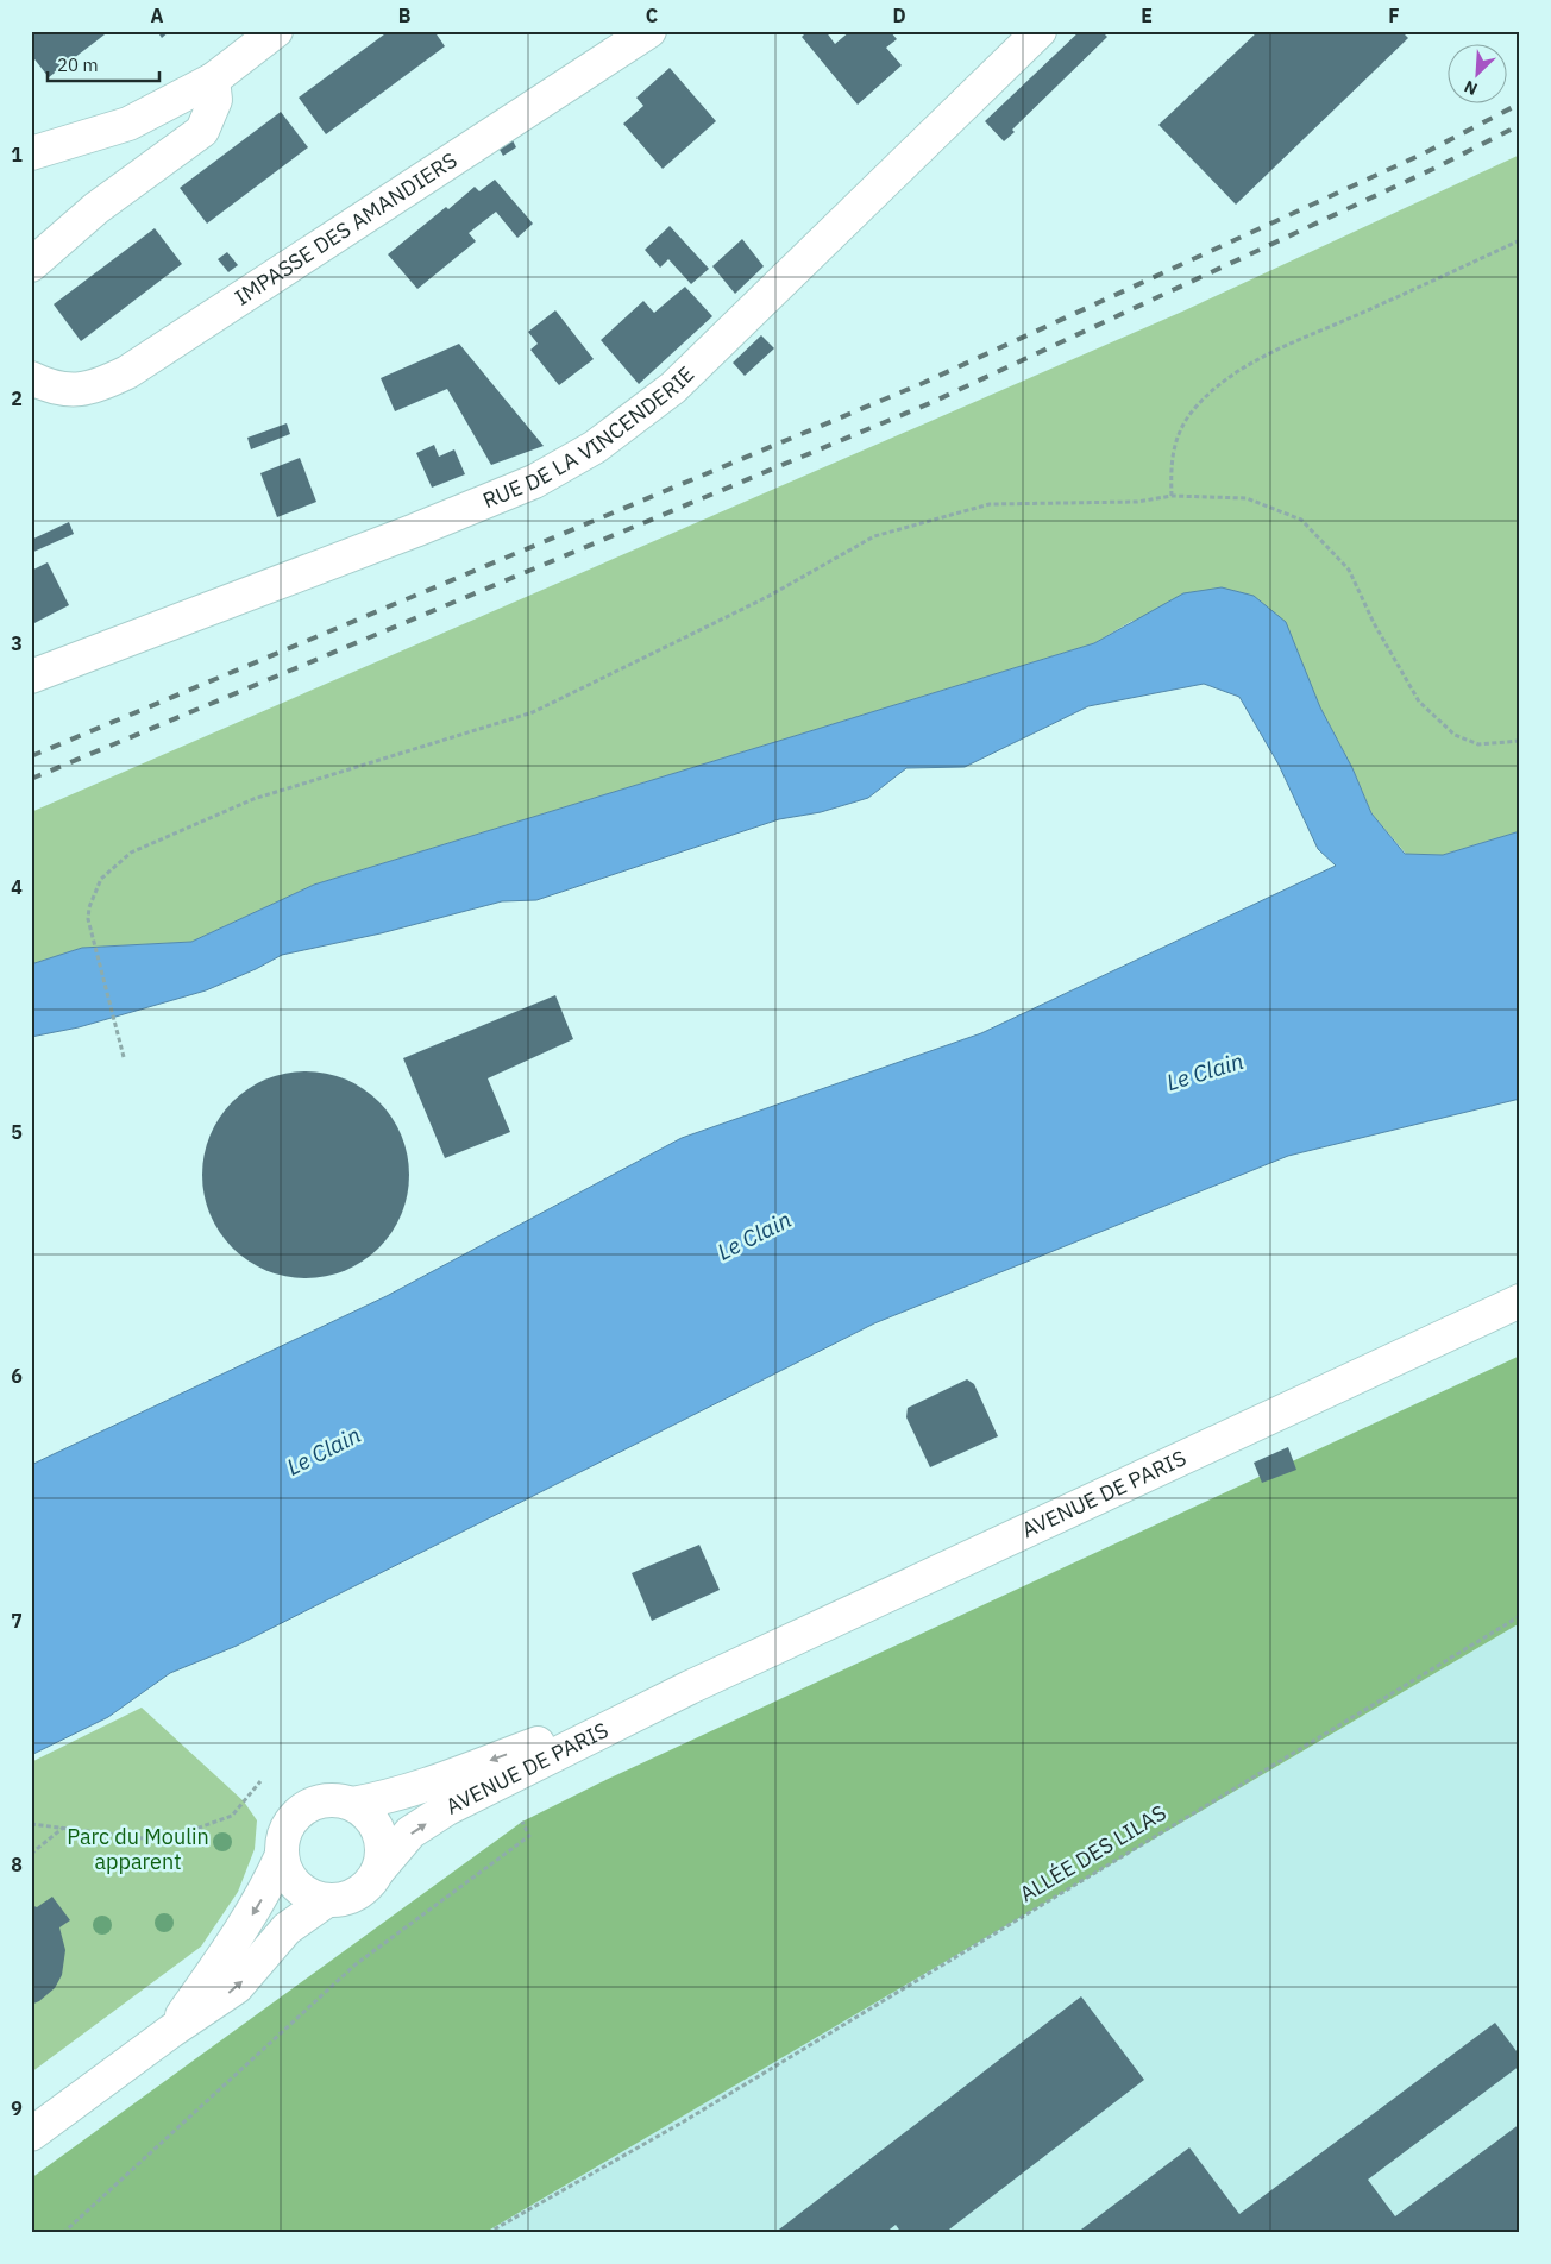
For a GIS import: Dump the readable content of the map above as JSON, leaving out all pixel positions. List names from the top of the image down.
{
  "streets": {
    "main road": ["IMPASSE DES AMANDIERS", "RUE DE LA VINCENDERIE", "AVENUE DE PARIS"],
    "path": ["ALLÉE DES LILAS"]
  },
  "water": ["Le Clain"],
  "parks": ["Parc du Moulin apparent"],
  "scale_bar": "20 m",
  "north": "bottom left",
  "grid": {
    "columns": [
      "A",
      "B",
      "C",
      "D",
      "E",
      "F"
    ],
    "rows": [
      "1",
      "2",
      "3",
      "4",
      "5",
      "6",
      "7",
      "8",
      "9"
    ]
  }
}
